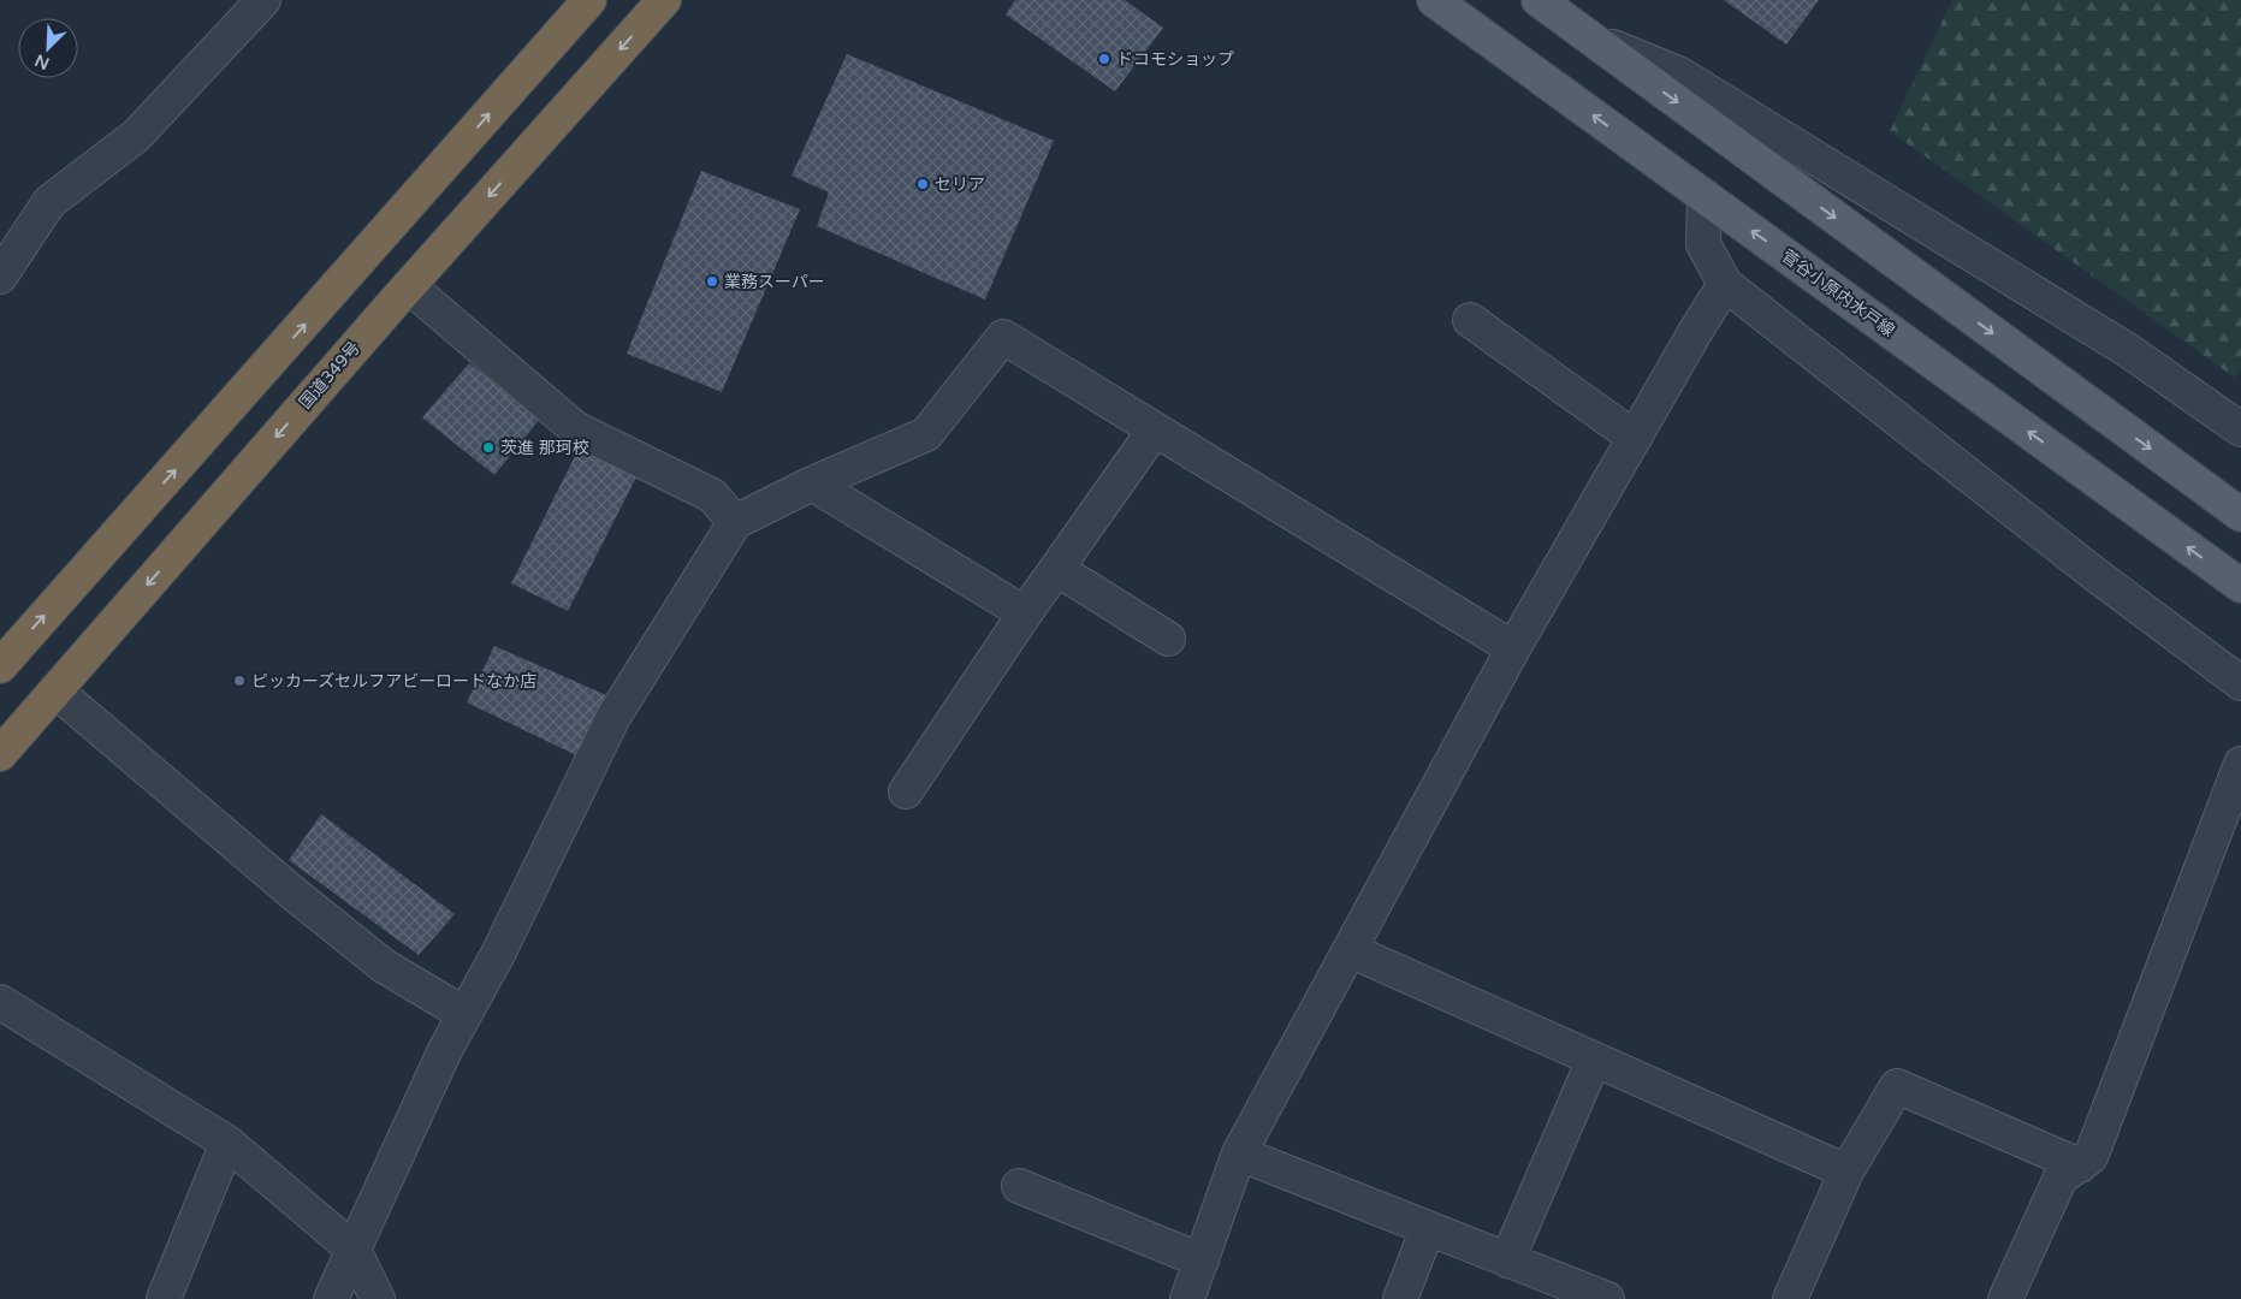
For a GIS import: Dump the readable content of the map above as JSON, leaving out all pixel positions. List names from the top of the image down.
{
  "streets": {
    "highway": ["国道349号"],
    "main road": ["菅谷小原内水戸線"]
  },
  "places": [
    "ドコモショップ",
    "セリア",
    "業務スーパー",
    "茨進 那珂校",
    "ピッカーズセルフアビーロードなか店"
  ],
  "north": "bottom left"
}
